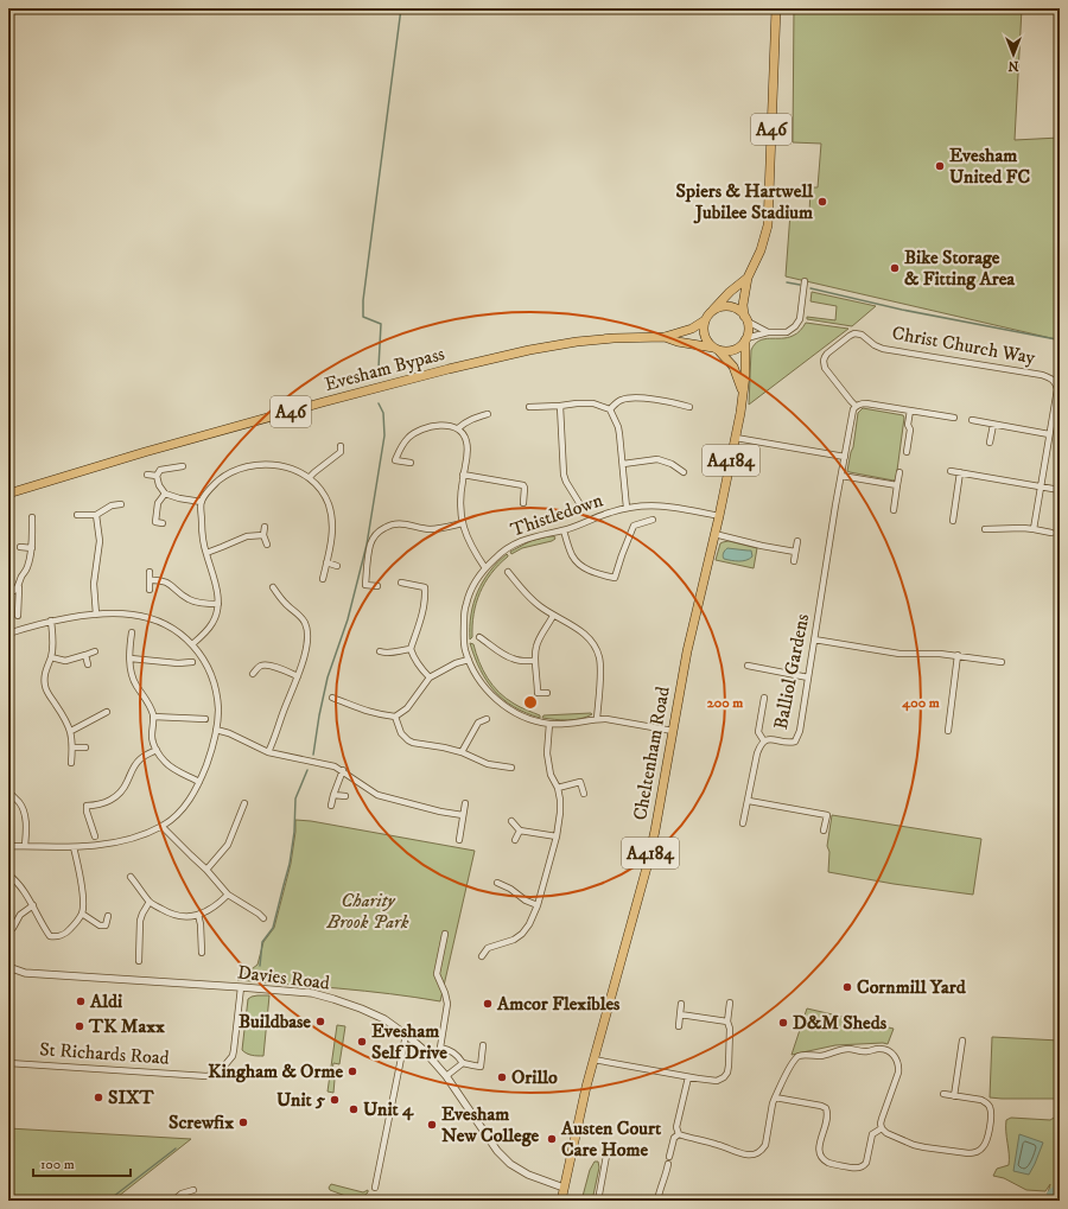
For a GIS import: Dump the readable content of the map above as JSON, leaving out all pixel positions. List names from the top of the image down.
{
  "streets": {
    "main road": [
      "A46",
      "Evesham Bypass",
      "A4184",
      "Cheltenham Road"
    ],
    "street": [
      "Christ Church Way",
      "Thistledown",
      "Balliol Gardens",
      "Davies Road",
      "St Richards Road"
    ]
  },
  "crossings": [
    ["A46", "Evesham Bypass"],
    ["A46", "Cheltenham Road"],
    ["Christ Church Way", "Balliol Gardens"],
    ["Evesham Bypass", "Cheltenham Road"],
    ["Thistledown", "Cheltenham Road"],
    ["Cheltenham Road", "Davies Road"],
    ["Davies Road", "St Richards Road"]
  ],
  "parks": ["Charity Brook Park"],
  "places": [
    "Evesham United FC",
    "Spiers & Hartwell Jubilee Stadium",
    "Bike Storage & Fitting Area",
    "Cornmill Yard",
    "Aldi",
    "Amcor Flexibles",
    "Buildbase",
    "D&M Sheds",
    "TK Maxx",
    "Evesham Self Drive",
    "Kingham & Orme",
    "Orillo",
    "SIXT",
    "Unit 5",
    "Unit 4",
    "Screwfix",
    "Evesham New College",
    "Austen Court Care Home"
  ],
  "scale_bar": "100 m",
  "north": "bottom",
  "rings": ["200 m", "400 m"]
}
